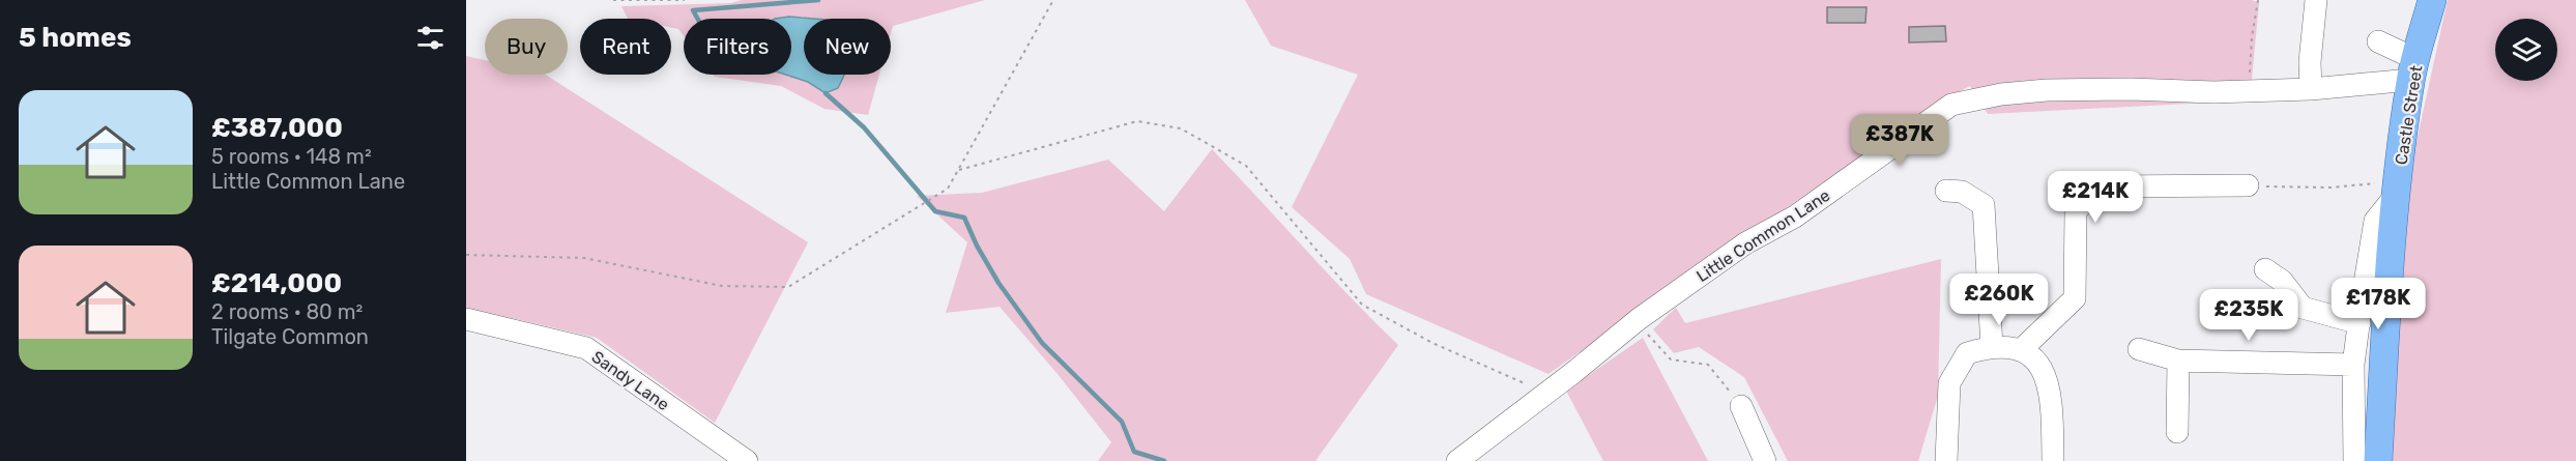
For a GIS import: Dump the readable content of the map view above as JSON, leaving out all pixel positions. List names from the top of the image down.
{
  "streets": {
    "main road": ["Castle Street"],
    "street": ["Little Common Lane", "Sandy Lane"]
  },
  "crossings": [
    ["Castle Street", "Little Common Lane"]
  ],
  "page": {
    "heading": "5 homes",
    "chip": [
      "Buy",
      "Rent",
      "Filters",
      "New"
    ],
    "list": [
      {
        "name": "£387,000",
        "note": "5 rooms · 148 m² · Little Common Lane"
      },
      {
        "name": "£214,000",
        "note": "2 rooms · 80 m² · Tilgate Common"
      }
    ],
    "price": [
      "£387K",
      "£214K",
      "£260K",
      "£178K",
      "£235K"
    ]
  }
}
